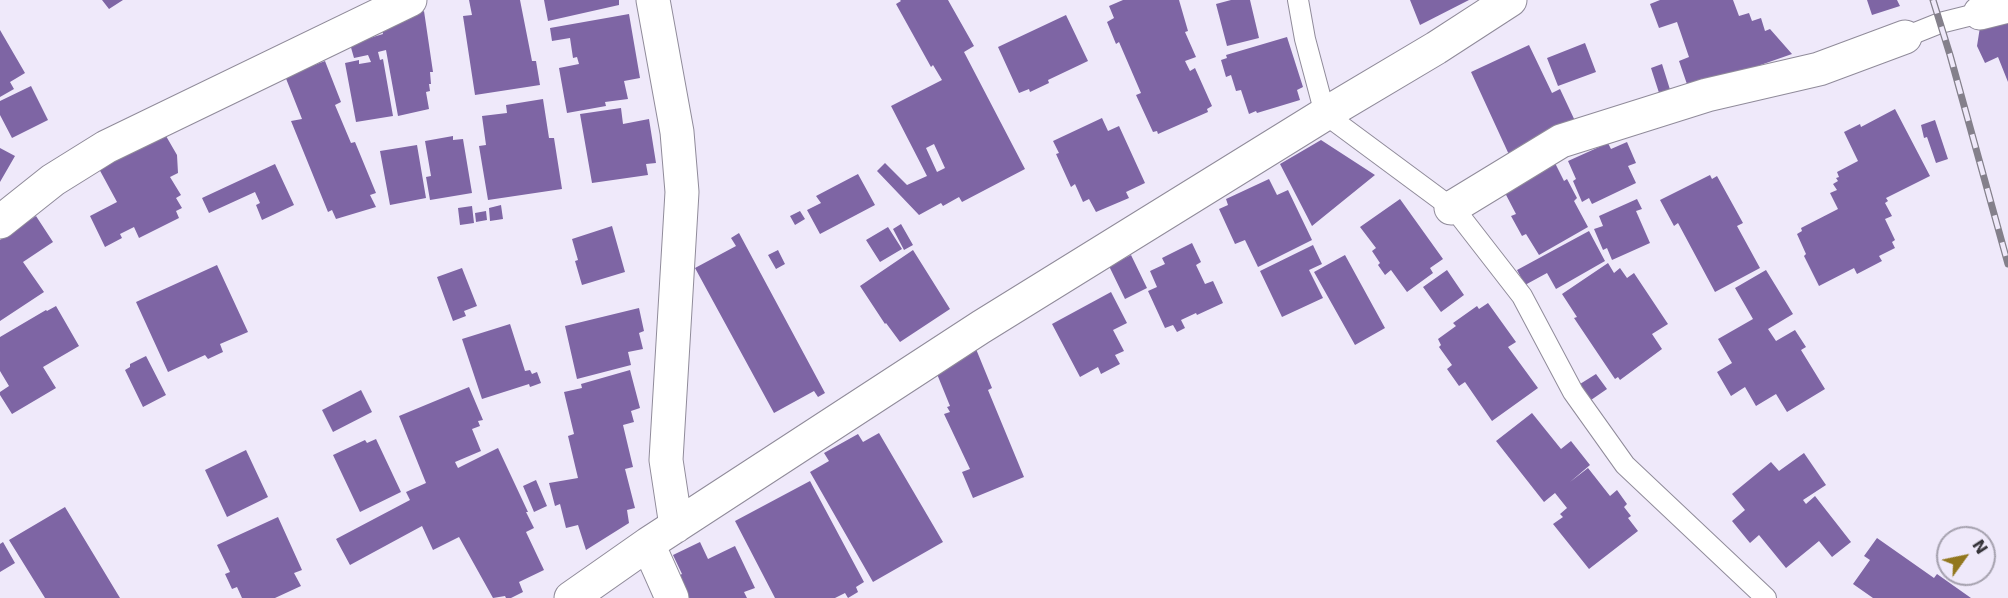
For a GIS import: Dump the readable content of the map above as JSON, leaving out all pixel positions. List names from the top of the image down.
{
  "north": "top right"
}
